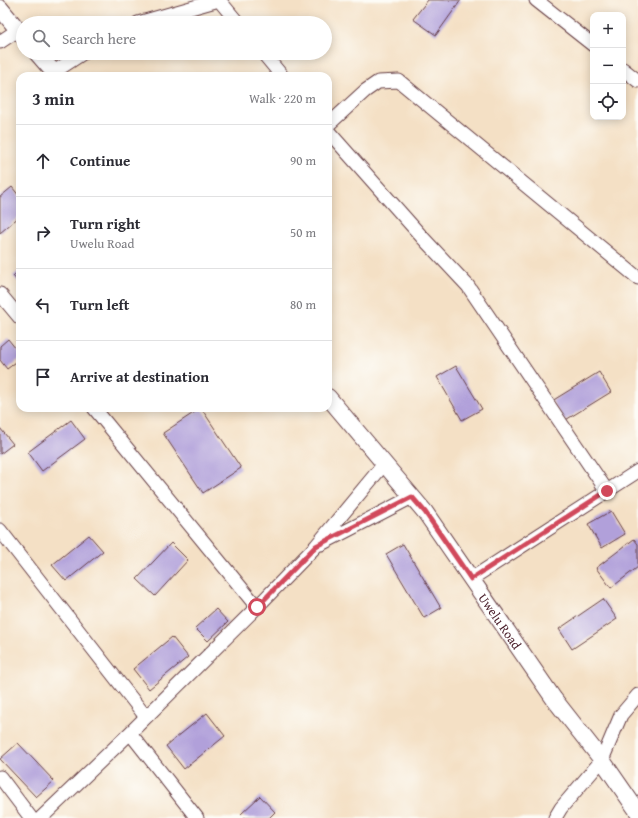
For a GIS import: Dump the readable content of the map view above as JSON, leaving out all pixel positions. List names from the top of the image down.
{
  "streets": {
    "street": ["Uwelu Road"]
  },
  "page": {
    "map_buttons": ["+", "−"],
    "search": "Search here",
    "heading": ["3 min", "Walk · 220 m"],
    "list": [
      ["Continue", "90 m"],
      ["Turn right", "Uwelu Road", "50 m"],
      ["Turn left", "80 m"],
      "Arrive at destination"
    ]
  }
}
